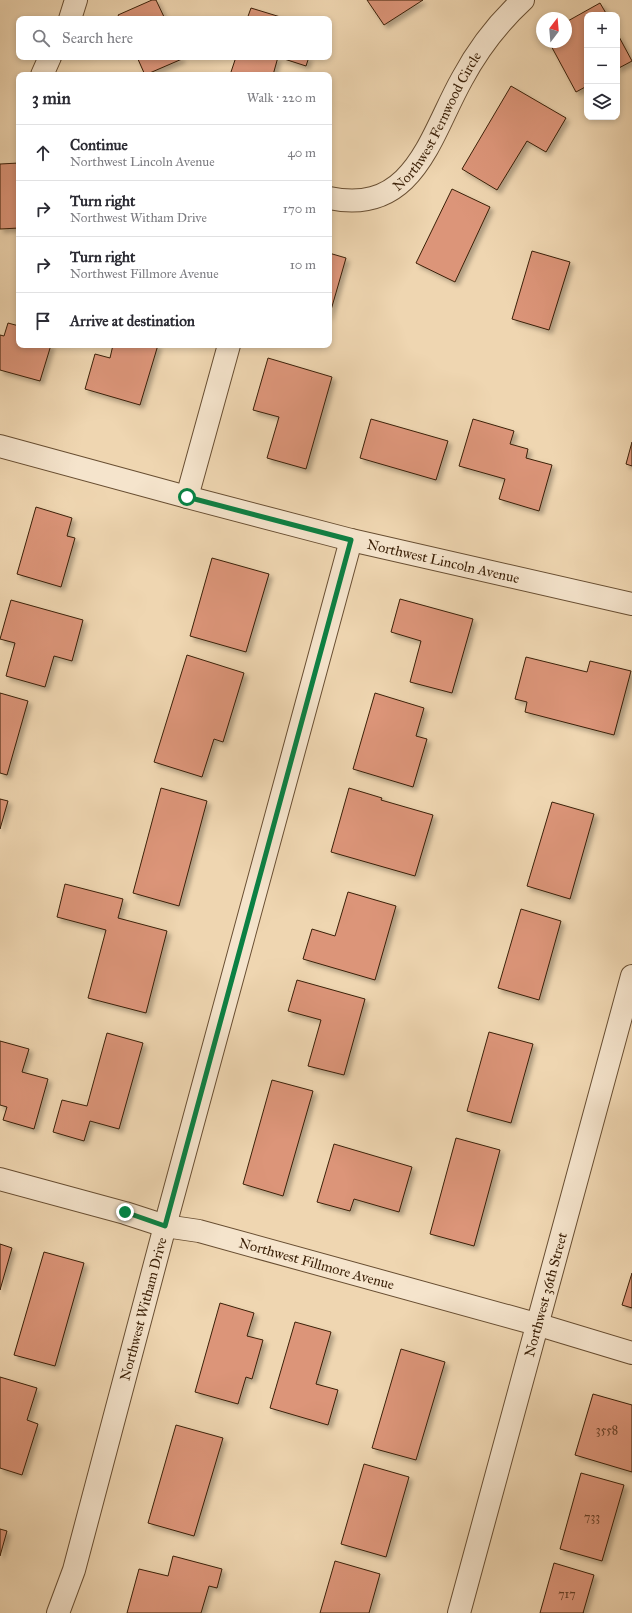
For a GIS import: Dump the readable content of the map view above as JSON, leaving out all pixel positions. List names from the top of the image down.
{
  "streets": {
    "street": [
      "Northwest Fernwood Circle",
      "Northwest Lincoln Avenue",
      "Northwest Fillmore Avenue",
      "Northwest 36th Street",
      "Northwest Witham Drive"
    ]
  },
  "crossings": [
    ["Northwest Lincoln Avenue", "Northwest Witham Drive"],
    ["Northwest Fillmore Avenue", "Northwest 36th Street"],
    ["Northwest Fillmore Avenue", "Northwest Witham Drive"]
  ],
  "house_numbers": ["3558", "733", "717"],
  "north": "top",
  "page": {
    "map_buttons": ["+", "−"],
    "search": "Search here",
    "heading": ["3 min", "Walk · 220 m"],
    "list": [
      ["Continue", "Northwest Lincoln Avenue", "40 m"],
      ["Turn right", "Northwest Witham Drive", "170 m"],
      ["Turn right", "Northwest Fillmore Avenue", "10 m"],
      "Arrive at destination"
    ]
  }
}
